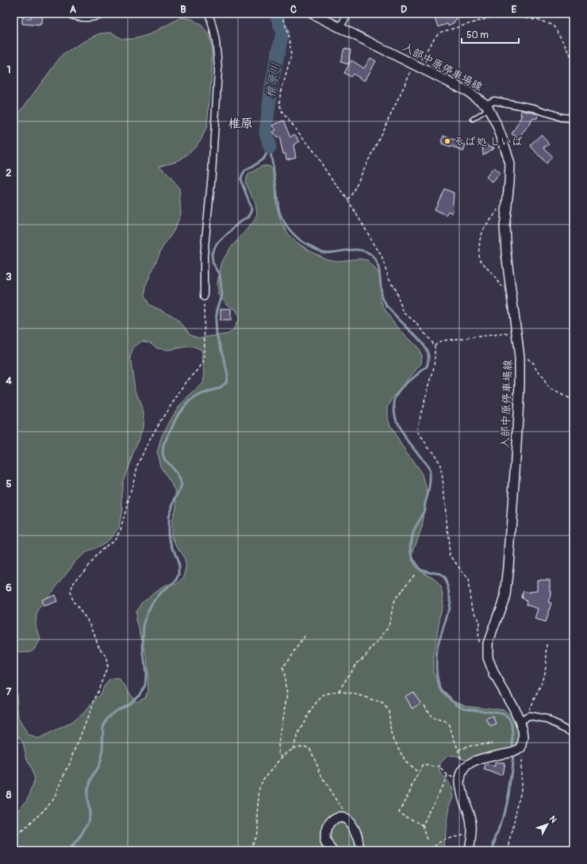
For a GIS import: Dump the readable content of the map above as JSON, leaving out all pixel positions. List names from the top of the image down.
{
  "streets": {
    "main road": ["入部中原停車場線"]
  },
  "districts": ["椎原"],
  "water": ["椎原川"],
  "places": ["そば処 しいば"],
  "scale_bar": "50 m",
  "north": "top right",
  "grid": {
    "columns": [
      "A",
      "B",
      "C",
      "D",
      "E"
    ],
    "rows": [
      "1",
      "2",
      "3",
      "4",
      "5",
      "6",
      "7",
      "8"
    ]
  }
}
